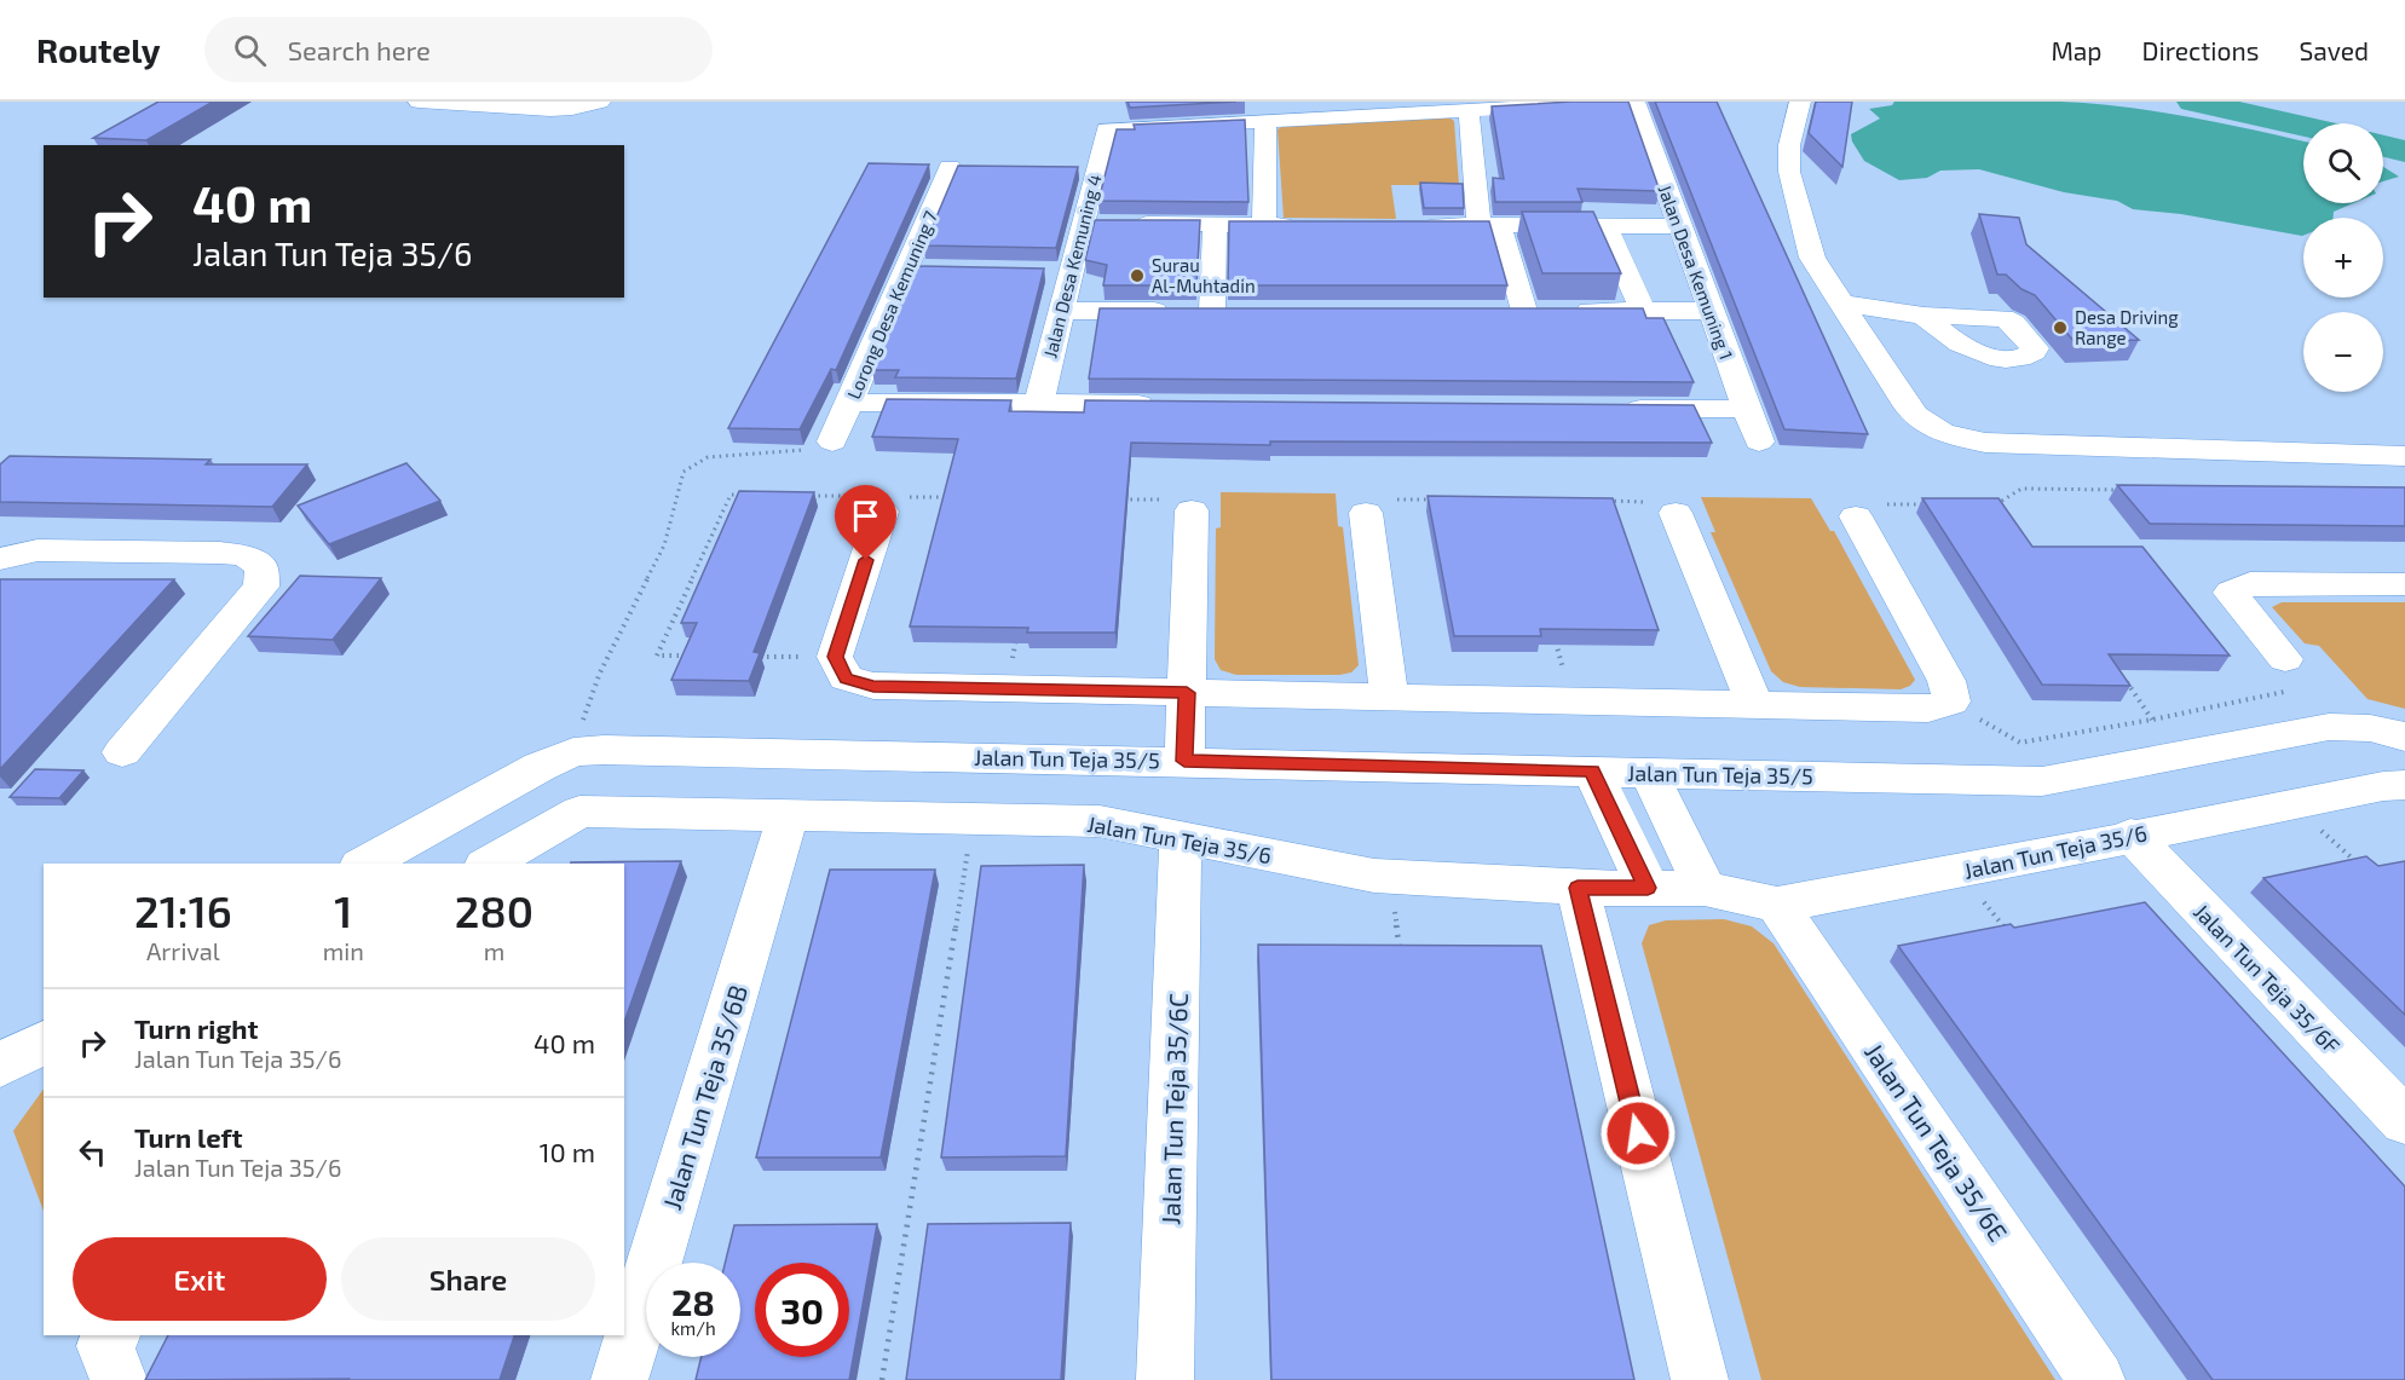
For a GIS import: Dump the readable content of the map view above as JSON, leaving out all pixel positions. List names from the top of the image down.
{
  "streets": {
    "street": [
      "Jalan Desa Kemuning 4",
      "Jalan Desa Kemuning 1",
      "Lorong Desa Kemuning 7",
      "Jalan Tun Teja 35/5",
      "Jalan Tun Teja 35/6",
      "Jalan Tun Teja 35/6F",
      "Jalan Tun Teja 35/6B",
      "Jalan Tun Teja 35/6C",
      "Jalan Tun Teja 35/6E"
    ]
  },
  "crossings": [
    ["Jalan Tun Teja 35/6", "Jalan Tun Teja 35/6F"],
    ["Jalan Tun Teja 35/6", "Jalan Tun Teja 35/6B"],
    ["Jalan Tun Teja 35/6", "Jalan Tun Teja 35/6C"],
    ["Jalan Tun Teja 35/6", "Jalan Tun Teja 35/6E"]
  ],
  "places": ["Surau Al-Muhtadin", "Desa Driving Range"],
  "page": {
    "header": "Routely",
    "search": "Search here",
    "nav": ["Map", "Directions", "Saved"],
    "map_buttons": ["+", "−"],
    "turn": ["40 m", "Jalan Tun Teja 35/6"],
    "eta": [
      "21:16",
      "Arrival",
      "1",
      "min",
      "280",
      "m"
    ],
    "list": [
      {
        "name": "Turn right",
        "note": "Jalan Tun Teja 35/6",
        "value": "40 m"
      },
      {
        "name": "Turn left",
        "note": "Jalan Tun Teja 35/6",
        "value": "10 m"
      }
    ],
    "buttons": ["Exit", "Share"],
    "speed": "28 km/h",
    "limit": "30"
  }
}
